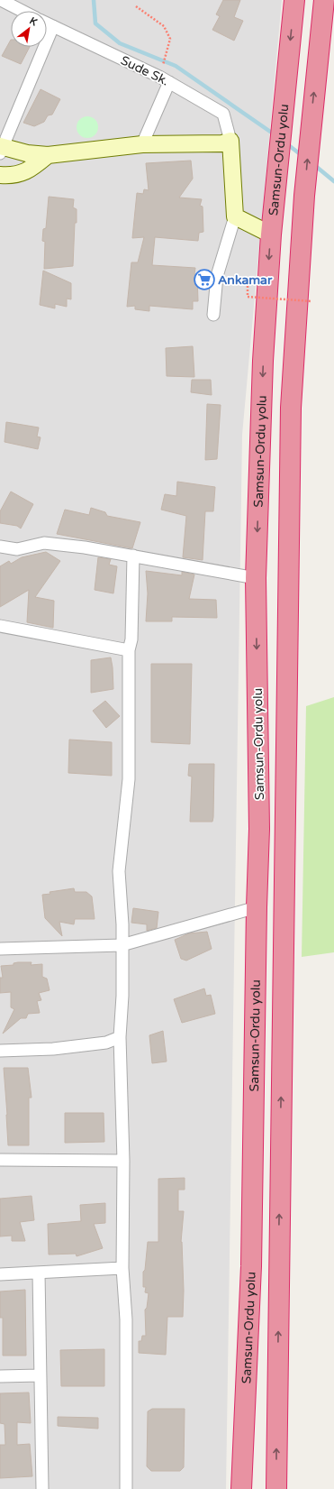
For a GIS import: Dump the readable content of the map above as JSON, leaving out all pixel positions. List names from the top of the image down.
{
  "streets": {
    "highway": ["Samsun-Ordu yolu"],
    "street": ["Sude Sk."]
  },
  "places": {
    "supermarket": ["Ankamar"]
  },
  "north": "top right"
}
